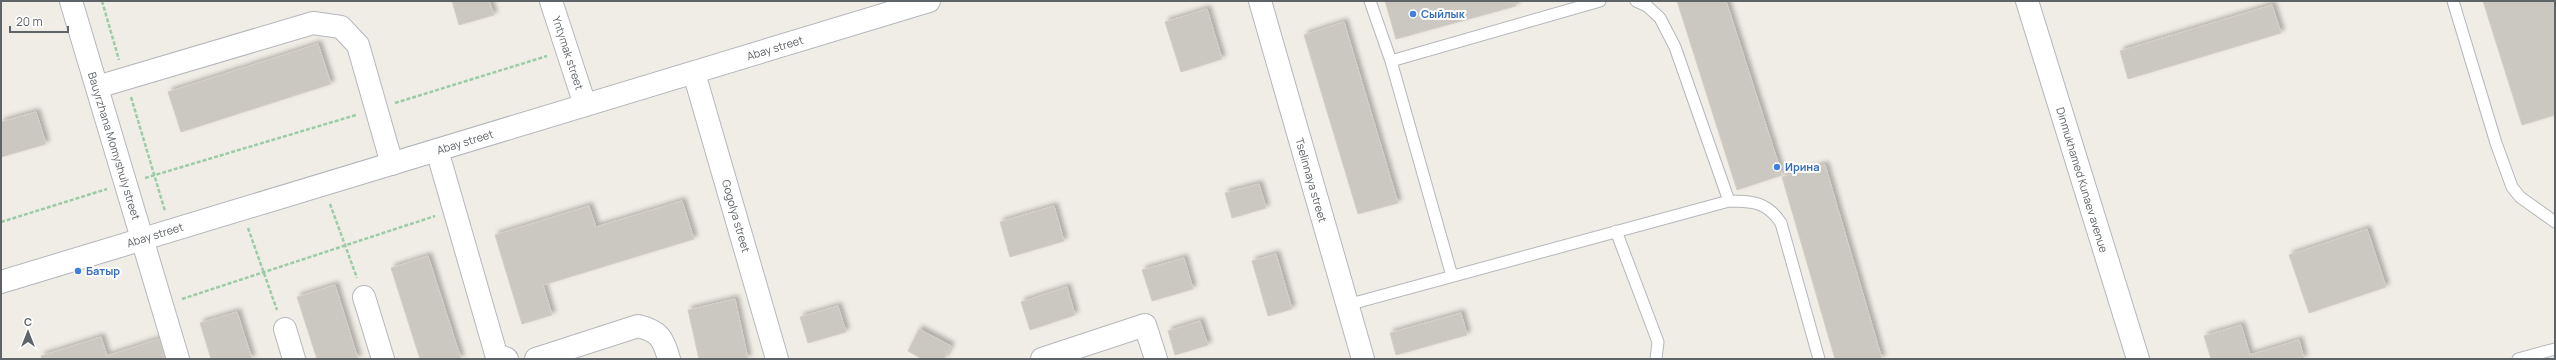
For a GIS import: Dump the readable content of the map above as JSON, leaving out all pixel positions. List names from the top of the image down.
{
  "streets": {
    "street": [
      "Abay street",
      "Yntymak street",
      "Bauyrzhana Momyshuly street",
      "Tselinnaya street",
      "Dinmukhamed Kunaev avenue",
      "Gogolya street"
    ]
  },
  "crossings": [
    ["Abay street", "Yntymak street"],
    ["Abay street", "Bauyrzhana Momyshuly street"],
    ["Abay street", "Gogolya street"]
  ],
  "places": ["Сыйлык", "Ирина", "Батыр"],
  "scale_bar": "20 m",
  "north": "top"
}
